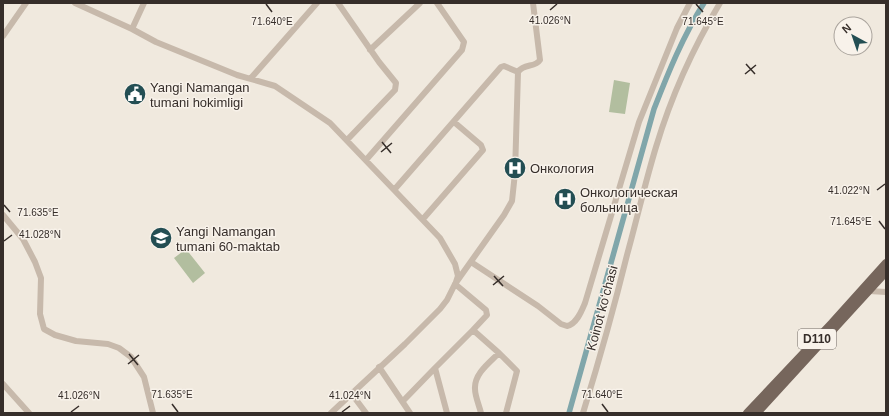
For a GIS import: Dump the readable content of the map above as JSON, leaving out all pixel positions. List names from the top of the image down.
{
  "streets": {
    "main road": ["D110"],
    "street": ["Koinot koʻchasi"]
  },
  "places": {
    "public building": ["Yangi Namangan tumani hokimligi"],
    "hospital": ["Онкология", "Онкологическая больница"],
    "school or university": ["Yangi Namangan tumani 60-maktab"]
  },
  "north": "top left",
  "coordinates": [
    "41.026°N",
    "71.645°E",
    "71.640°E",
    "41.022°N",
    "71.635°E",
    "41.028°N",
    "41.024°N"
  ]
}
